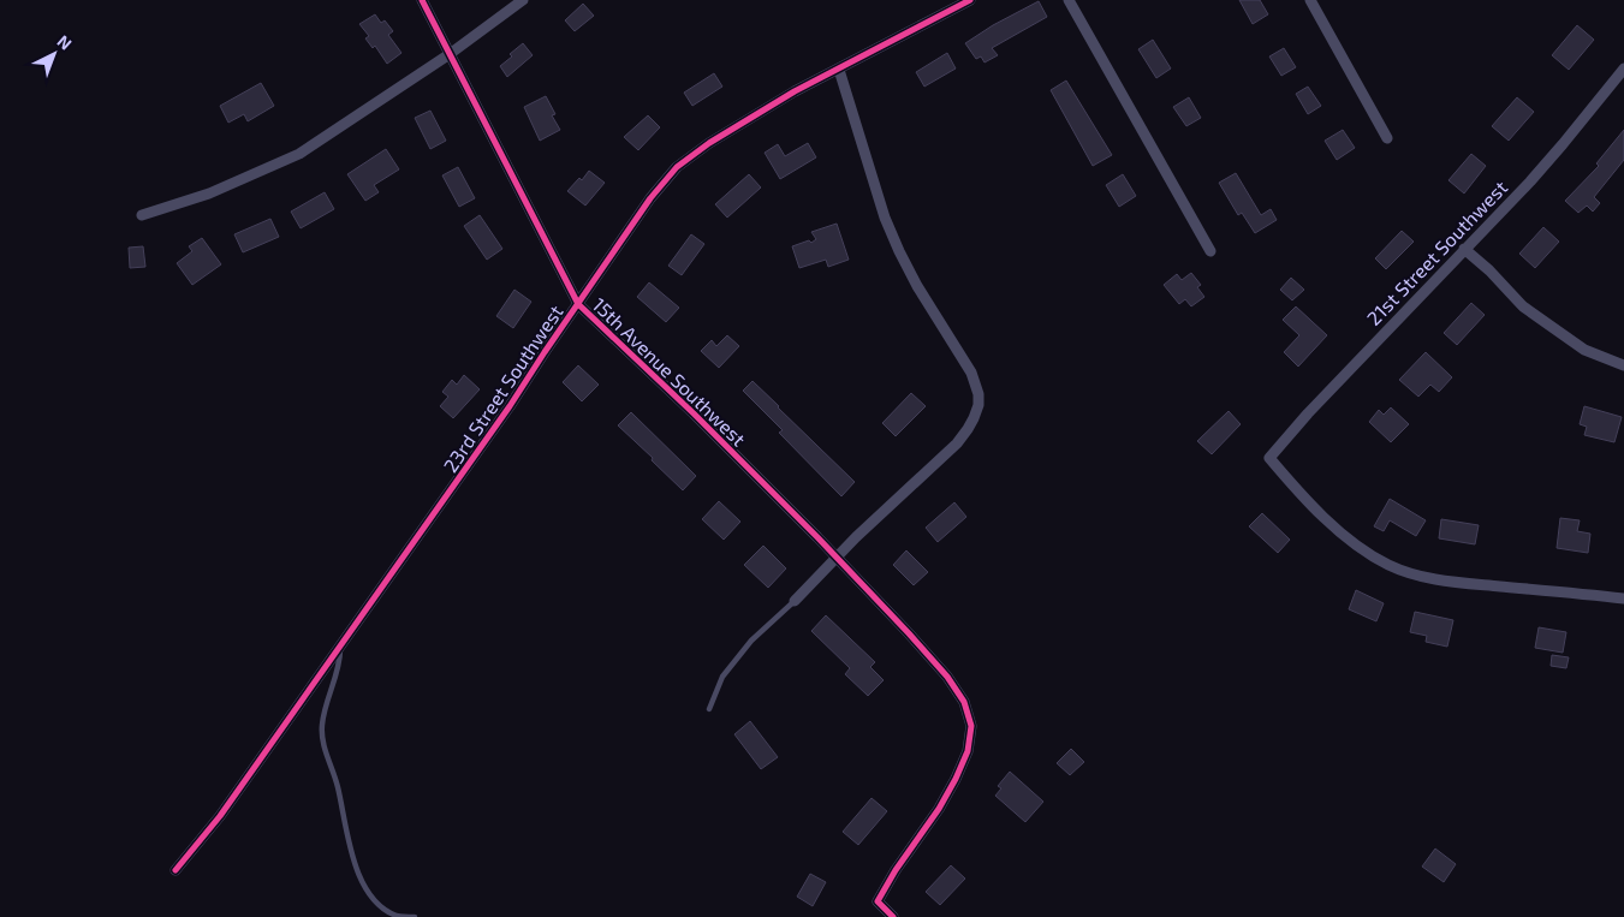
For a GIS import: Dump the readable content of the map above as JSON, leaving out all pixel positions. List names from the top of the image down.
{
  "streets": {
    "street": ["21st Street Southwest", "15th Avenue Southwest", "23rd Street Southwest"]
  },
  "crossings": [
    ["15th Avenue Southwest", "23rd Street Southwest"]
  ],
  "north": "top right"
}
